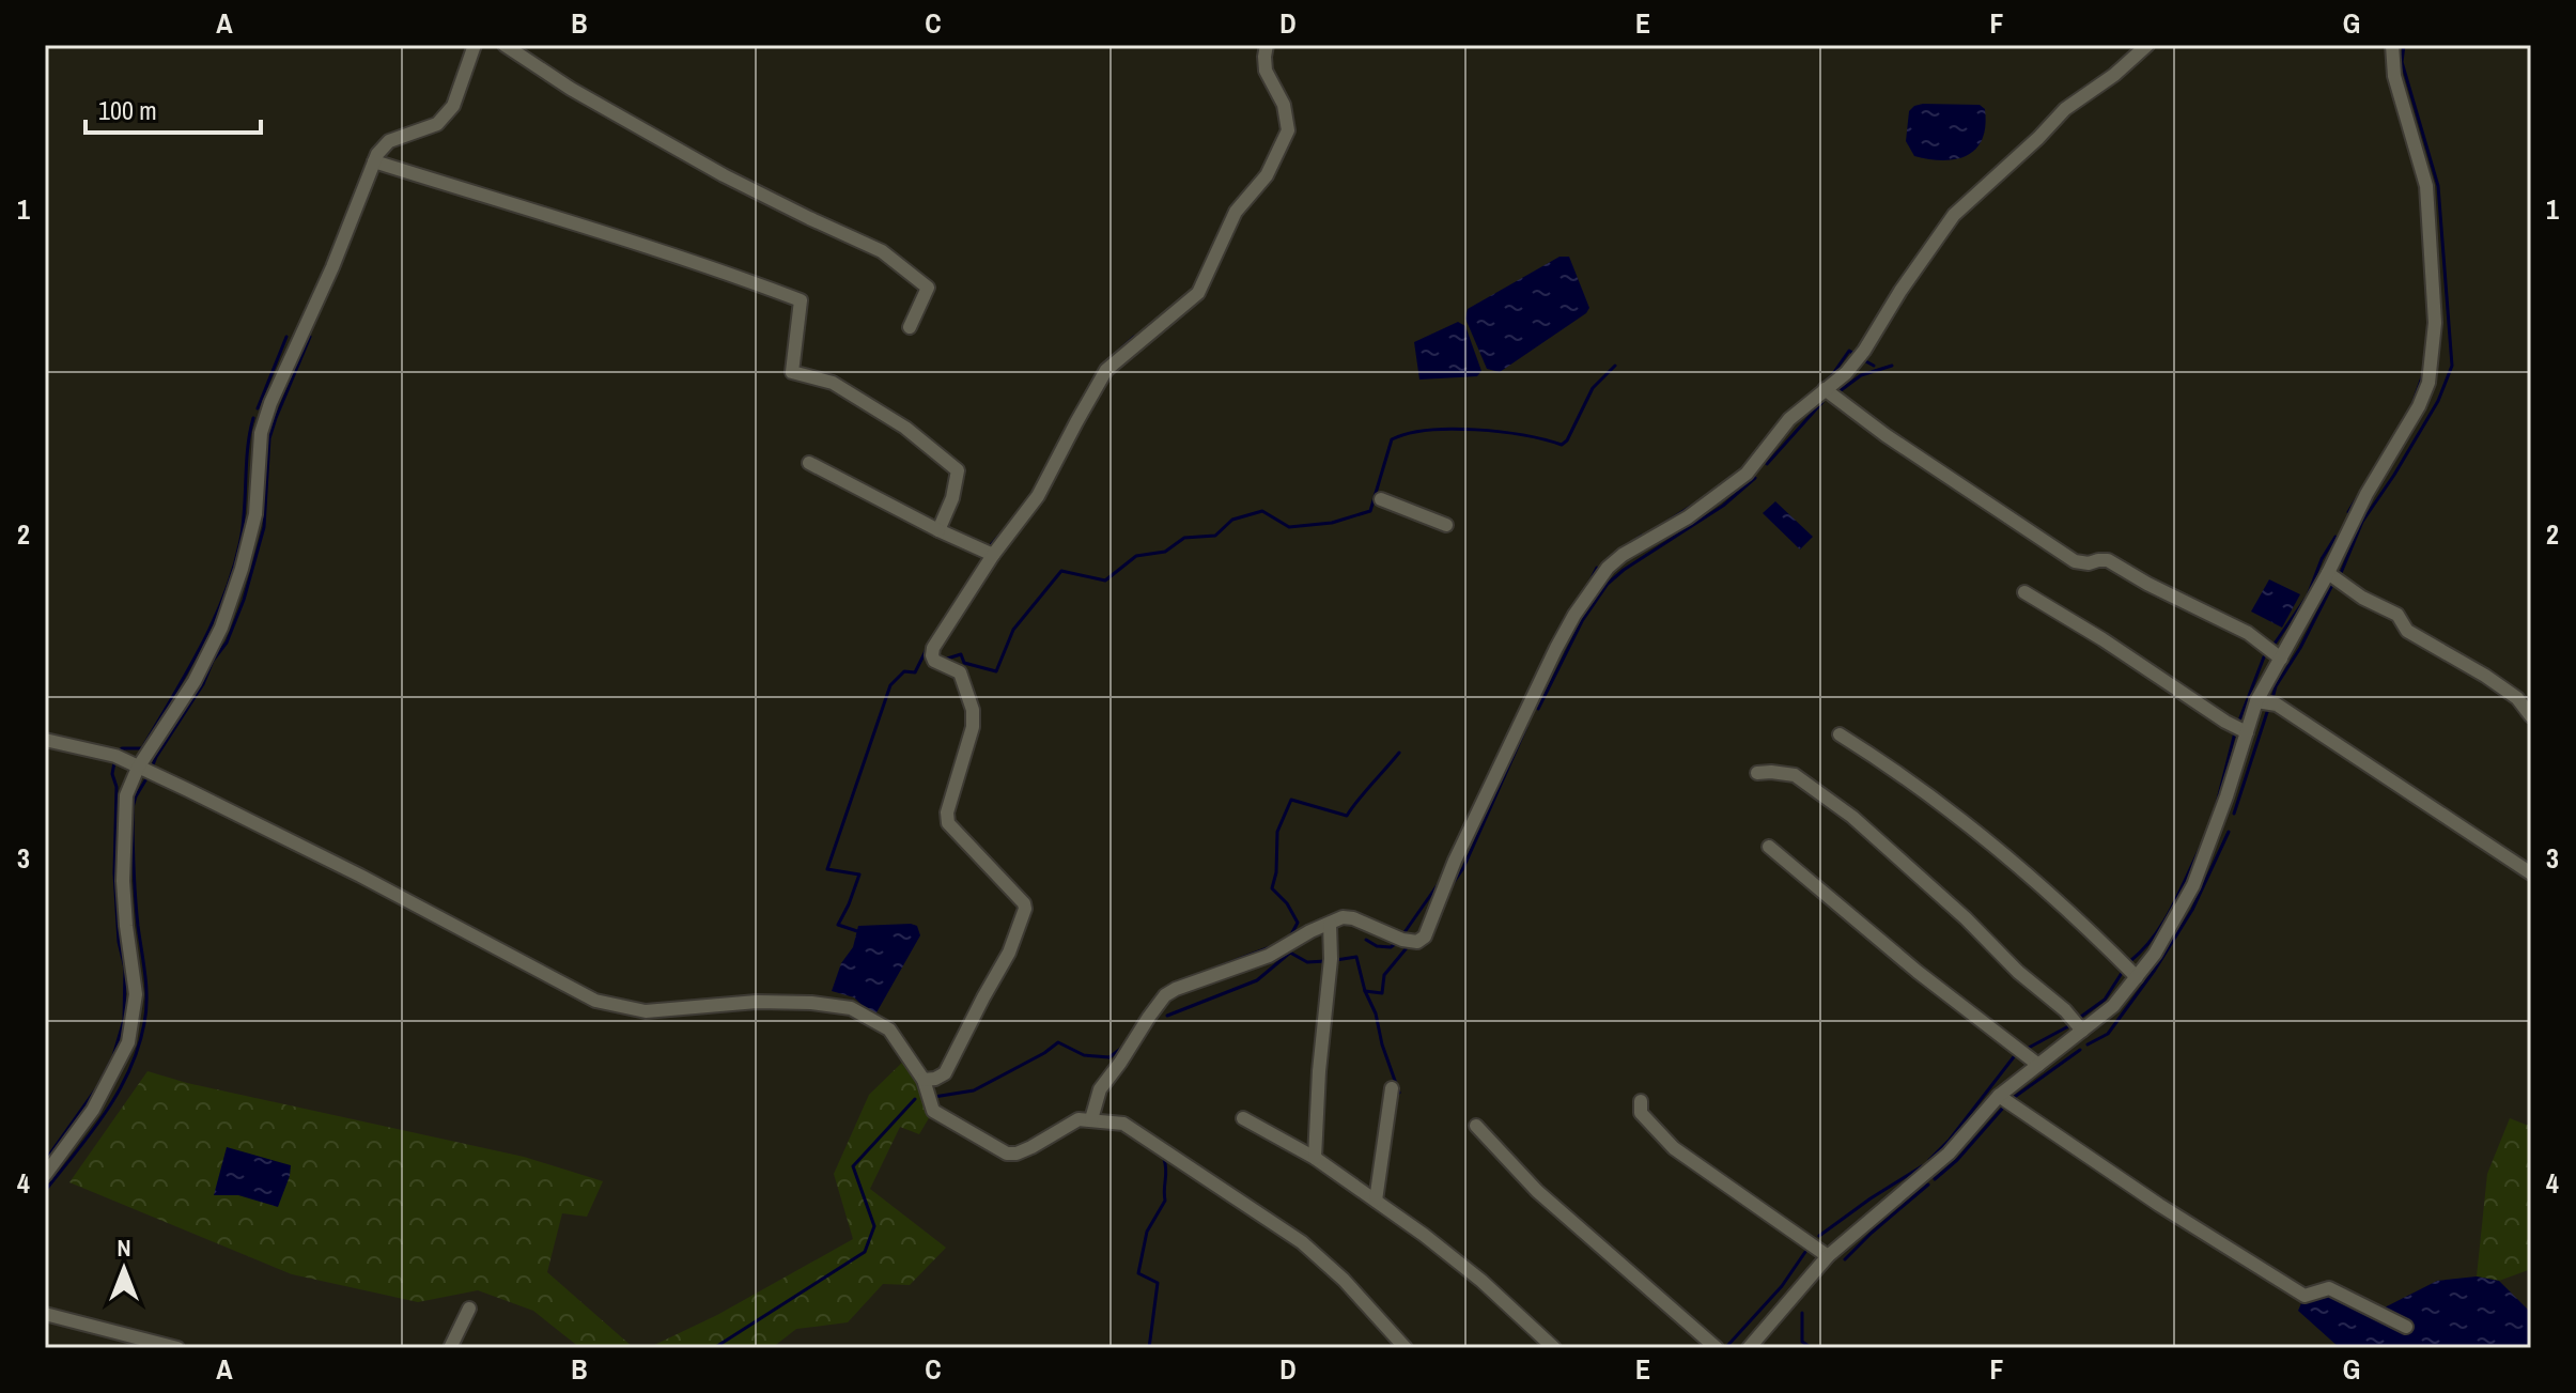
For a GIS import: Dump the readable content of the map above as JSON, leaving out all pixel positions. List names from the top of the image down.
{
  "scale_bar": "100 m",
  "north": "top",
  "grid": {
    "columns": [
      "A",
      "B",
      "C",
      "D",
      "E",
      "F",
      "G"
    ],
    "rows": [
      "1",
      "2",
      "3",
      "4"
    ]
  }
}
